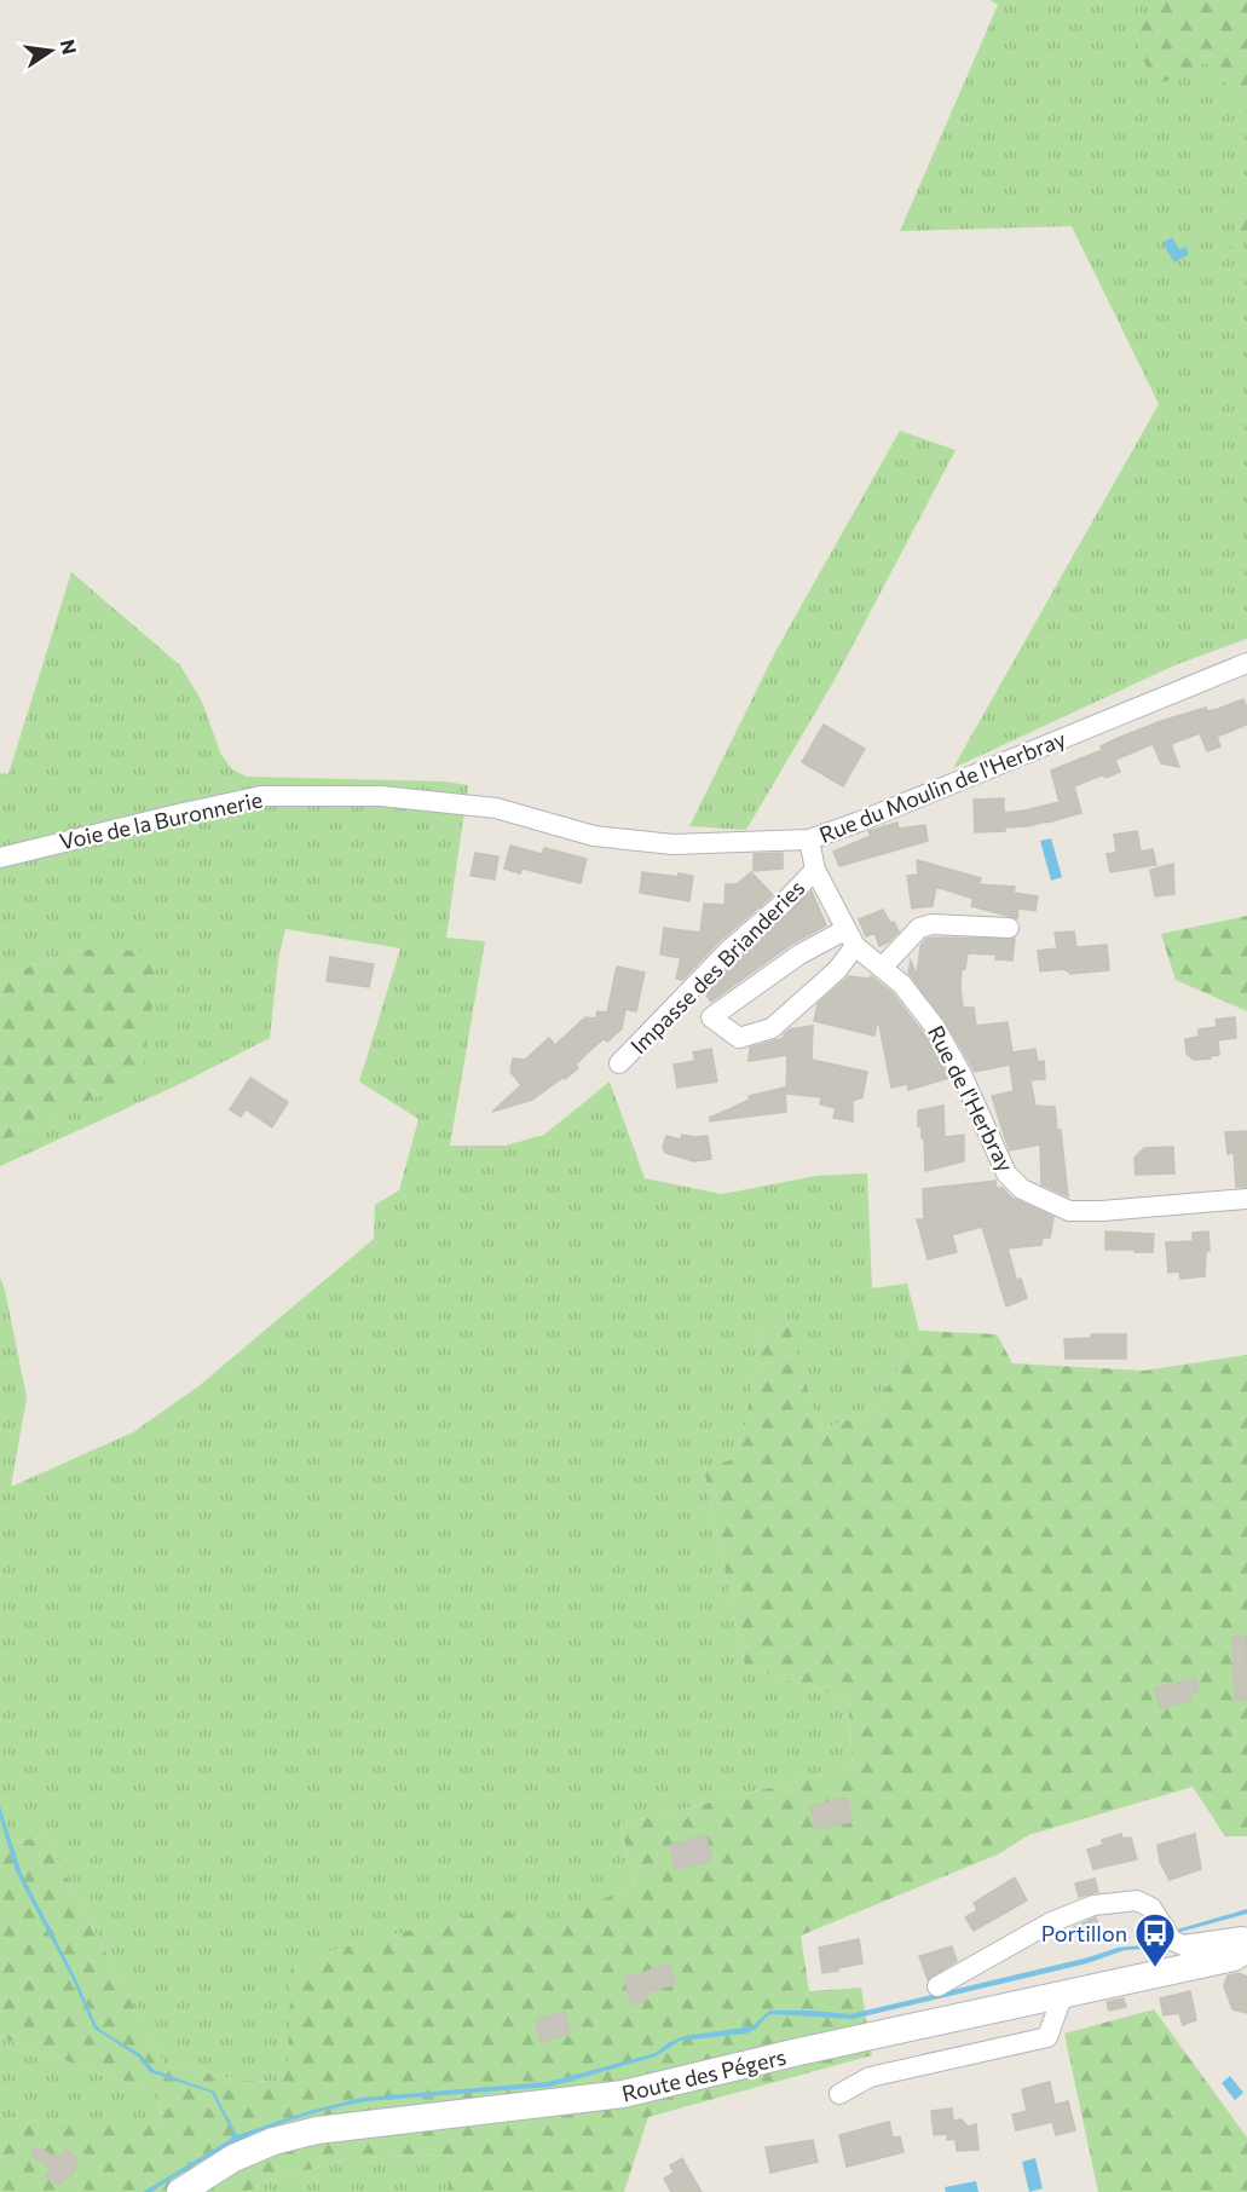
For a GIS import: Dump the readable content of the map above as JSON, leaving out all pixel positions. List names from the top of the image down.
{
  "streets": {
    "street": [
      "Rue du Moulin de l'Herbray",
      "Voie de la Buronnerie",
      "Impasse des Brianderies",
      "Rue de l'Herbray",
      "Route des Pégers"
    ]
  },
  "crossings": [
    ["Rue du Moulin de l'Herbray", "Voie de la Buronnerie"],
    ["Rue du Moulin de l'Herbray", "Rue de l'Herbray"],
    ["Impasse des Brianderies", "Rue de l'Herbray"]
  ],
  "places": {
    "bus stop": ["Portillon"]
  },
  "north": "right"
}
